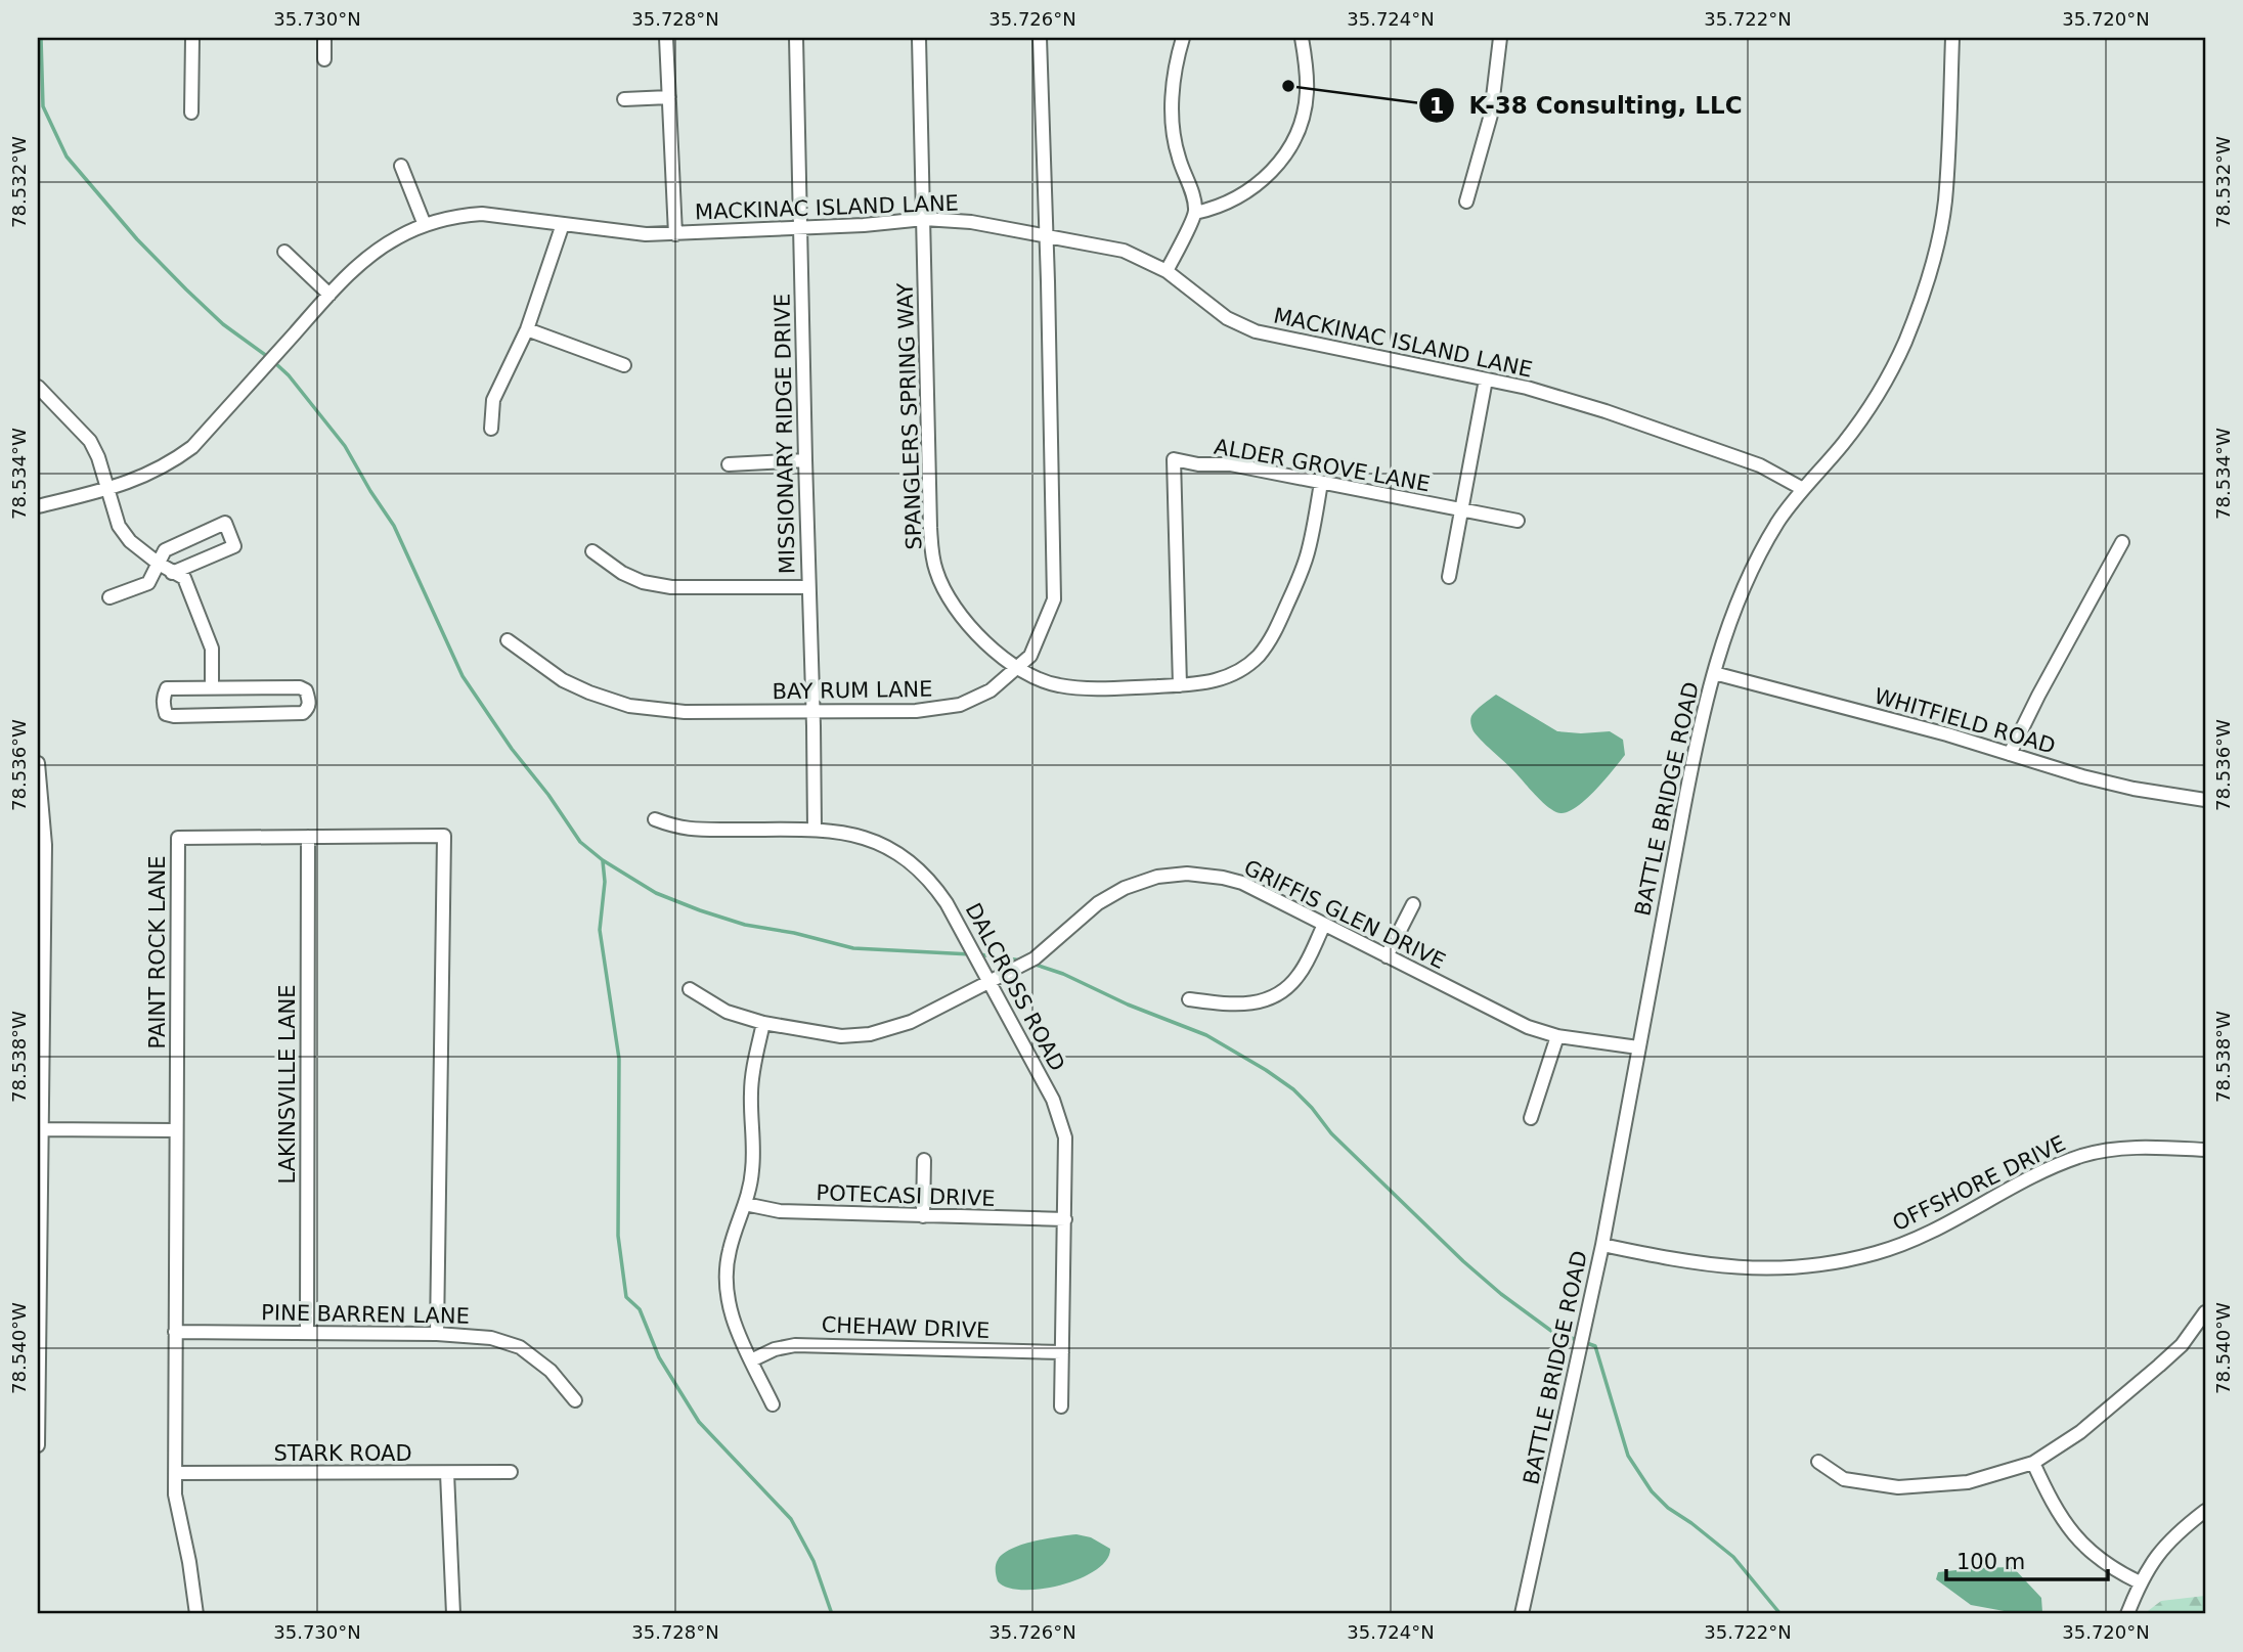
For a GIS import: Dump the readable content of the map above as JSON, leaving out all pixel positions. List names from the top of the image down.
{
  "streets": {
    "street": [
      "MACKINAC ISLAND LANE",
      "SPANGLERS SPRING WAY",
      "MISSIONARY RIDGE DRIVE",
      "ALDER GROVE LANE",
      "BAY RUM LANE",
      "WHITFIELD ROAD",
      "BATTLE BRIDGE ROAD",
      "GRIFFIS GLEN DRIVE",
      "PAINT ROCK LANE",
      "DALCROSS ROAD",
      "LAKINSVILLE LANE",
      "OFFSHORE DRIVE",
      "POTECASI DRIVE",
      "PINE BARREN LANE",
      "CHEHAW DRIVE",
      "STARK ROAD"
    ]
  },
  "crossings": [
    ["MACKINAC ISLAND LANE", "SPANGLERS SPRING WAY"],
    ["MACKINAC ISLAND LANE", "MISSIONARY RIDGE DRIVE"],
    ["MACKINAC ISLAND LANE", "BAY RUM LANE"],
    ["MACKINAC ISLAND LANE", "BATTLE BRIDGE ROAD"],
    ["SPANGLERS SPRING WAY", "ALDER GROVE LANE"],
    ["SPANGLERS SPRING WAY", "BAY RUM LANE"],
    ["MISSIONARY RIDGE DRIVE", "BAY RUM LANE"],
    ["MISSIONARY RIDGE DRIVE", "DALCROSS ROAD"],
    ["WHITFIELD ROAD", "BATTLE BRIDGE ROAD"],
    ["BATTLE BRIDGE ROAD", "GRIFFIS GLEN DRIVE"],
    ["BATTLE BRIDGE ROAD", "OFFSHORE DRIVE"],
    ["GRIFFIS GLEN DRIVE", "DALCROSS ROAD"],
    ["PAINT ROCK LANE", "LAKINSVILLE LANE"],
    ["PAINT ROCK LANE", "PINE BARREN LANE"],
    ["PAINT ROCK LANE", "STARK ROAD"],
    ["DALCROSS ROAD", "POTECASI DRIVE"],
    ["DALCROSS ROAD", "CHEHAW DRIVE"],
    ["LAKINSVILLE LANE", "PINE BARREN LANE"]
  ],
  "places": ["K-38 Consulting, LLC"],
  "scale_bar": "100 m",
  "coordinates": [
    "35.730°N",
    "35.728°N",
    "35.726°N",
    "35.724°N",
    "35.722°N",
    "35.720°N",
    "78.532°W",
    "78.534°W",
    "78.536°W",
    "78.538°W",
    "78.540°W"
  ]
}
